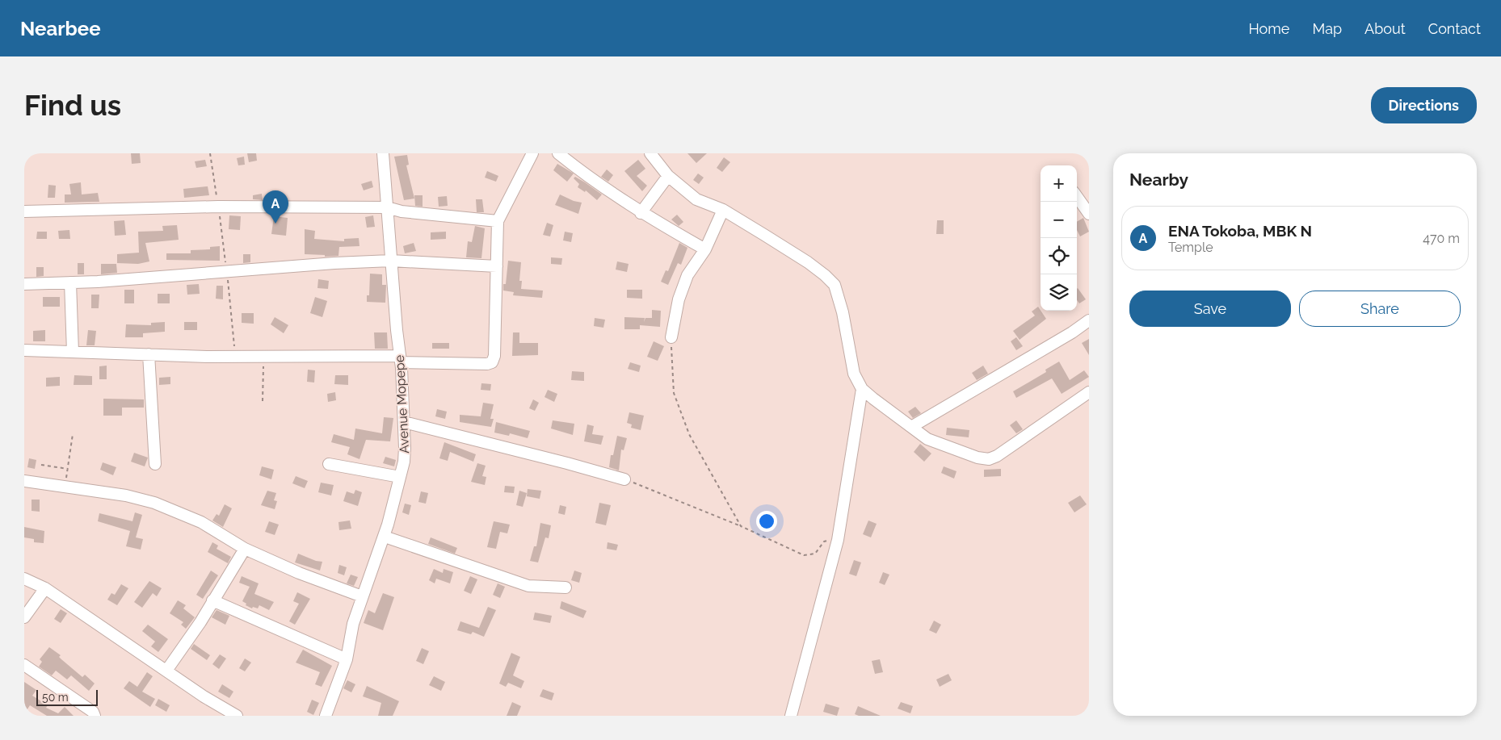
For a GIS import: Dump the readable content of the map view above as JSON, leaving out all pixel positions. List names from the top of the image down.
{
  "streets": {
    "street": ["Avenue Mopepe"]
  },
  "scale_bar": "50 m",
  "page": {
    "header": "Nearbee",
    "nav": [
      "Home",
      "Map",
      "About",
      "Contact"
    ],
    "buttons": [
      "Directions",
      ["Save", "Share"]
    ],
    "title": "Find us",
    "heading": "Nearby",
    "map_buttons": ["+", "−"],
    "pins": "A",
    "list": [
      {
        "mark": "A",
        "name": "ENA Tokoba, MBK N",
        "note": "Temple",
        "value": "470 m"
      }
    ],
    "scale": "50 m"
  }
}
